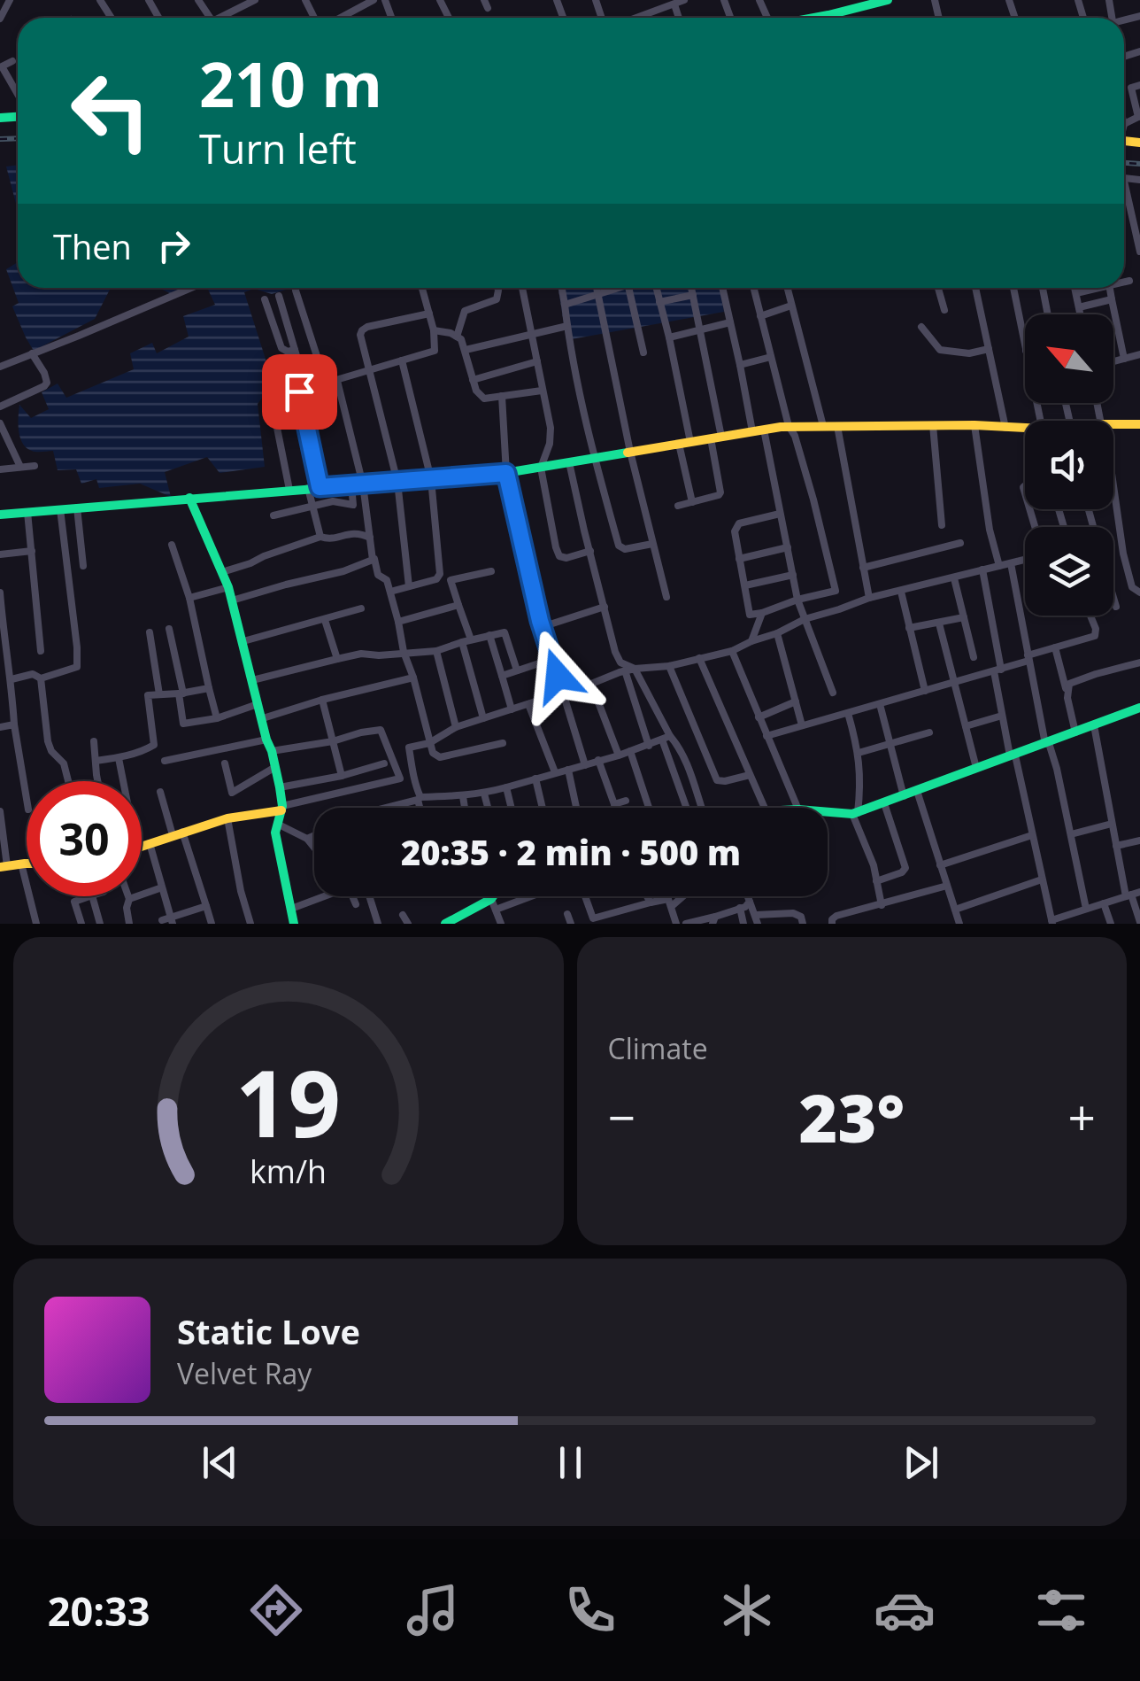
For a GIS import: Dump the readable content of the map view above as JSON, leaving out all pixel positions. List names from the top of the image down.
{
  "north": "top left",
  "page": {
    "turn": ["210 m", "Turn left"],
    "then": "Then",
    "limit": "30",
    "trip": "20:35 · 2 min · 500 m",
    "tile": "Climate",
    "heat": ["−", "23°", "+"],
    "song": ["Static Love", "Velvet Ray"],
    "tabs": "20:33",
    "gauge": ["19", "km/h"]
  }
}
